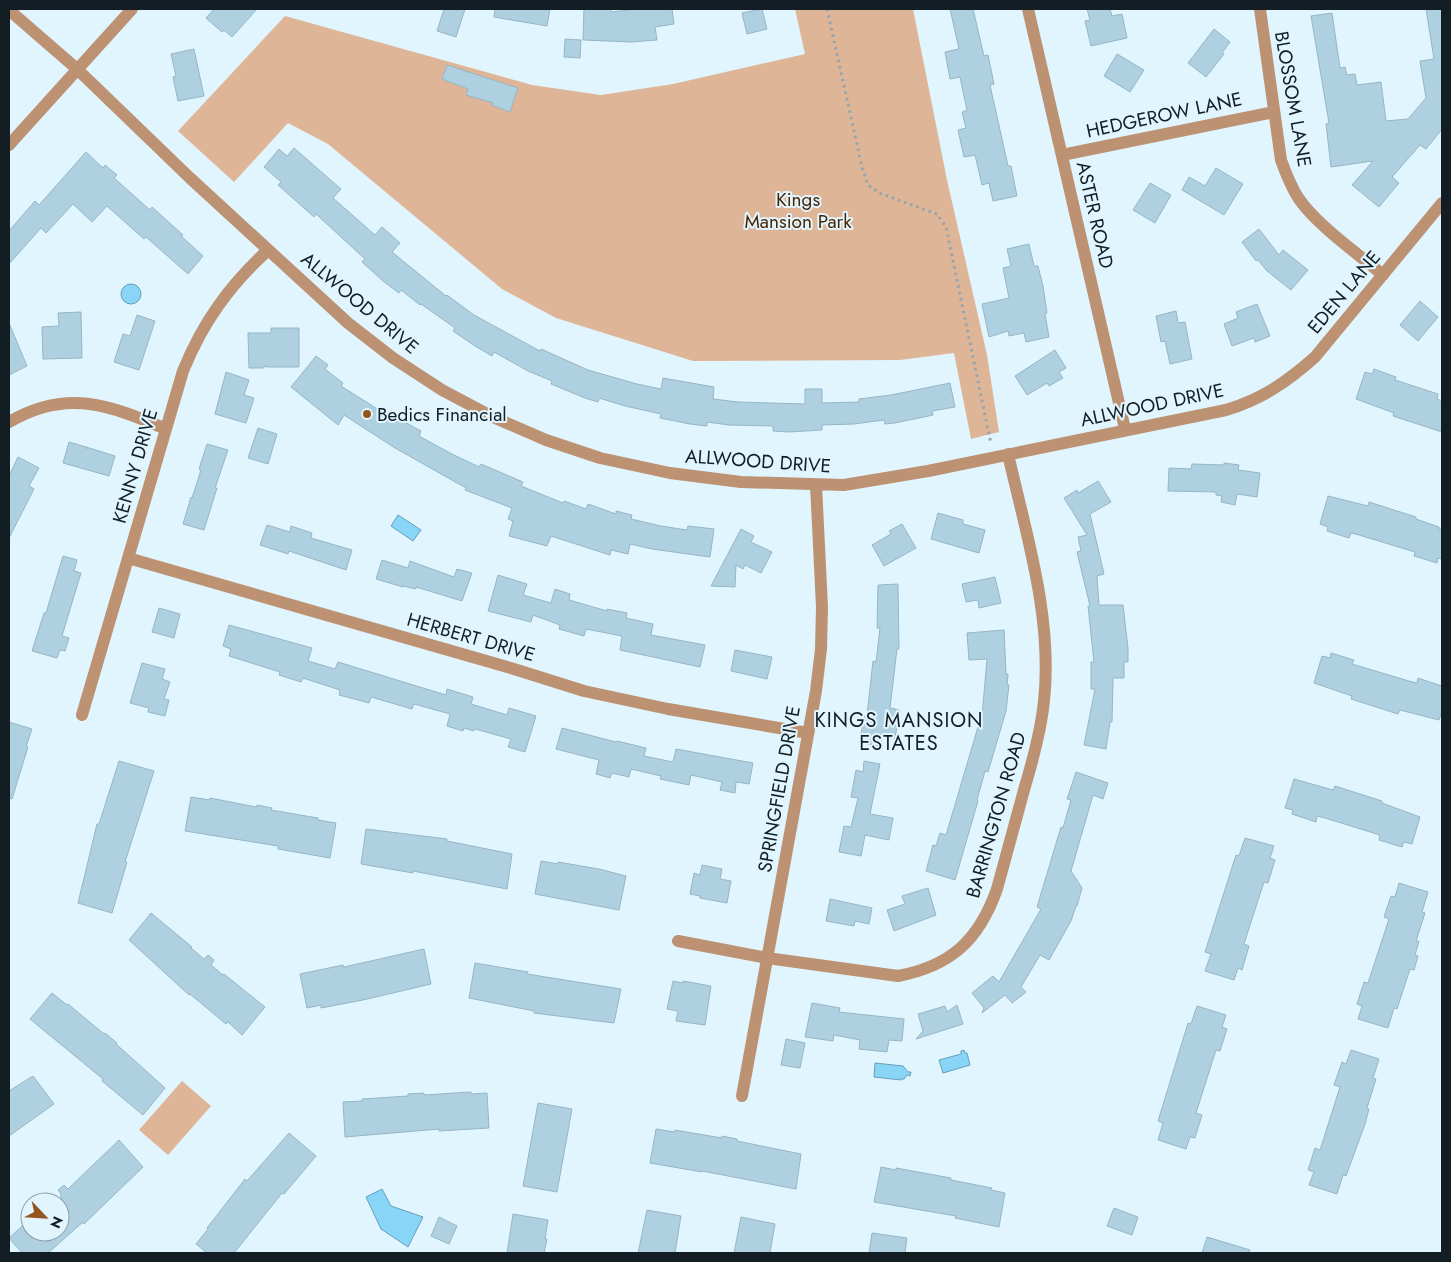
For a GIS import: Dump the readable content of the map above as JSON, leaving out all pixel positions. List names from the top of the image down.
{
  "streets": {
    "street": [
      "BLOSSOM LANE",
      "HEDGEROW LANE",
      "ASTER ROAD",
      "EDEN LANE",
      "ALLWOOD DRIVE",
      "KENNY DRIVE",
      "HERBERT DRIVE",
      "SPRINGFIELD DRIVE",
      "BARRINGTON ROAD"
    ]
  },
  "crossings": [
    ["BLOSSOM LANE", "HEDGEROW LANE"],
    ["BLOSSOM LANE", "EDEN LANE"],
    ["HEDGEROW LANE", "ASTER ROAD"],
    ["ASTER ROAD", "ALLWOOD DRIVE"],
    ["EDEN LANE", "ALLWOOD DRIVE"],
    ["ALLWOOD DRIVE", "KENNY DRIVE"],
    ["ALLWOOD DRIVE", "SPRINGFIELD DRIVE"],
    ["ALLWOOD DRIVE", "BARRINGTON ROAD"],
    ["KENNY DRIVE", "HERBERT DRIVE"],
    ["HERBERT DRIVE", "SPRINGFIELD DRIVE"],
    ["SPRINGFIELD DRIVE", "BARRINGTON ROAD"]
  ],
  "districts": ["KINGS MANSION ESTATES"],
  "parks": ["Kings Mansion Park"],
  "places": ["Bedics Financial"],
  "north": "bottom right"
}
